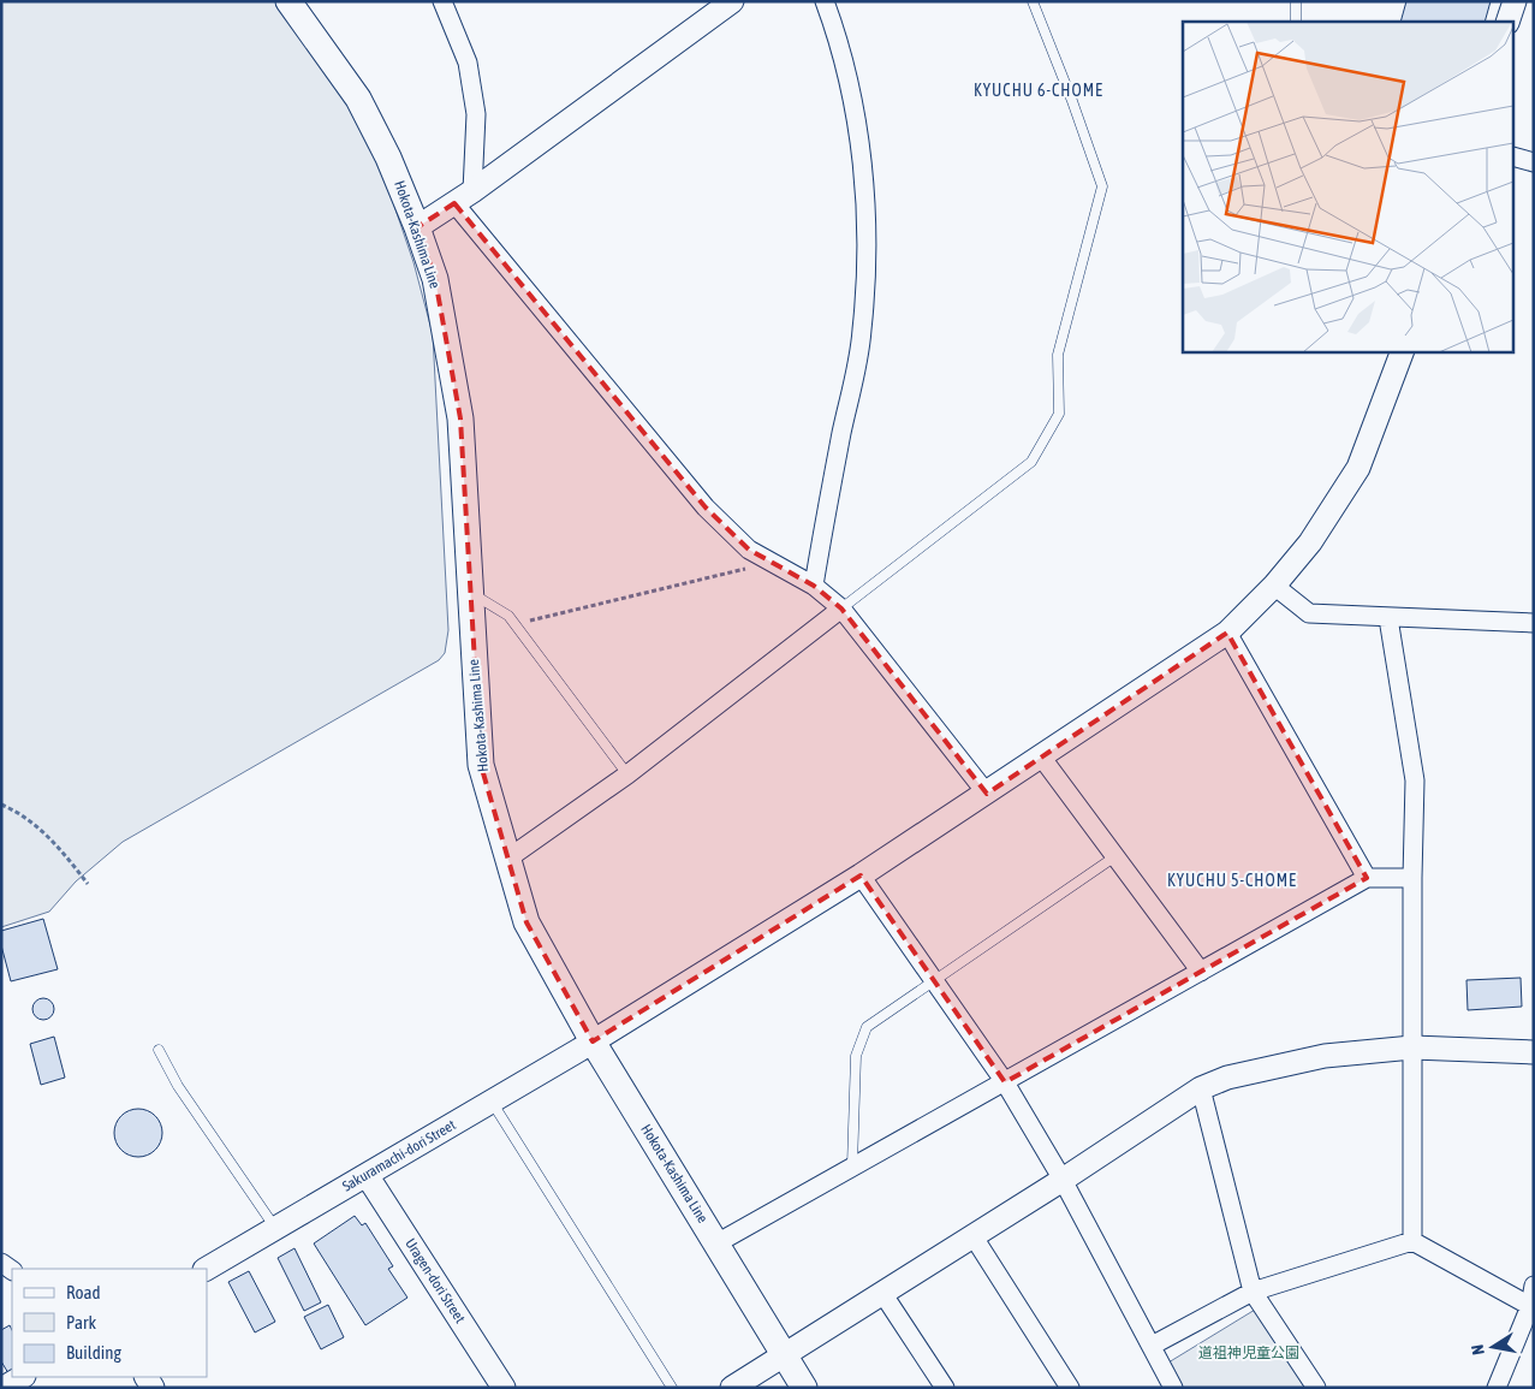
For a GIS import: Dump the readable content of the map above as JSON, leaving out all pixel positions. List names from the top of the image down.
{
  "streets": {
    "main road": ["Hokota-Kashima Line"],
    "street": ["Sakuramachi-dori Street", "Uragen-dori Street"]
  },
  "crossings": [
    ["Hokota-Kashima Line", "Sakuramachi-dori Street"],
    ["Sakuramachi-dori Street", "Uragen-dori Street"]
  ],
  "districts": ["KYUCHU 6-CHOME", "KYUCHU 5-CHOME"],
  "parks": ["道祖神児童公園"],
  "legend": ["Road", "Park", "Building"],
  "north": "left"
}
